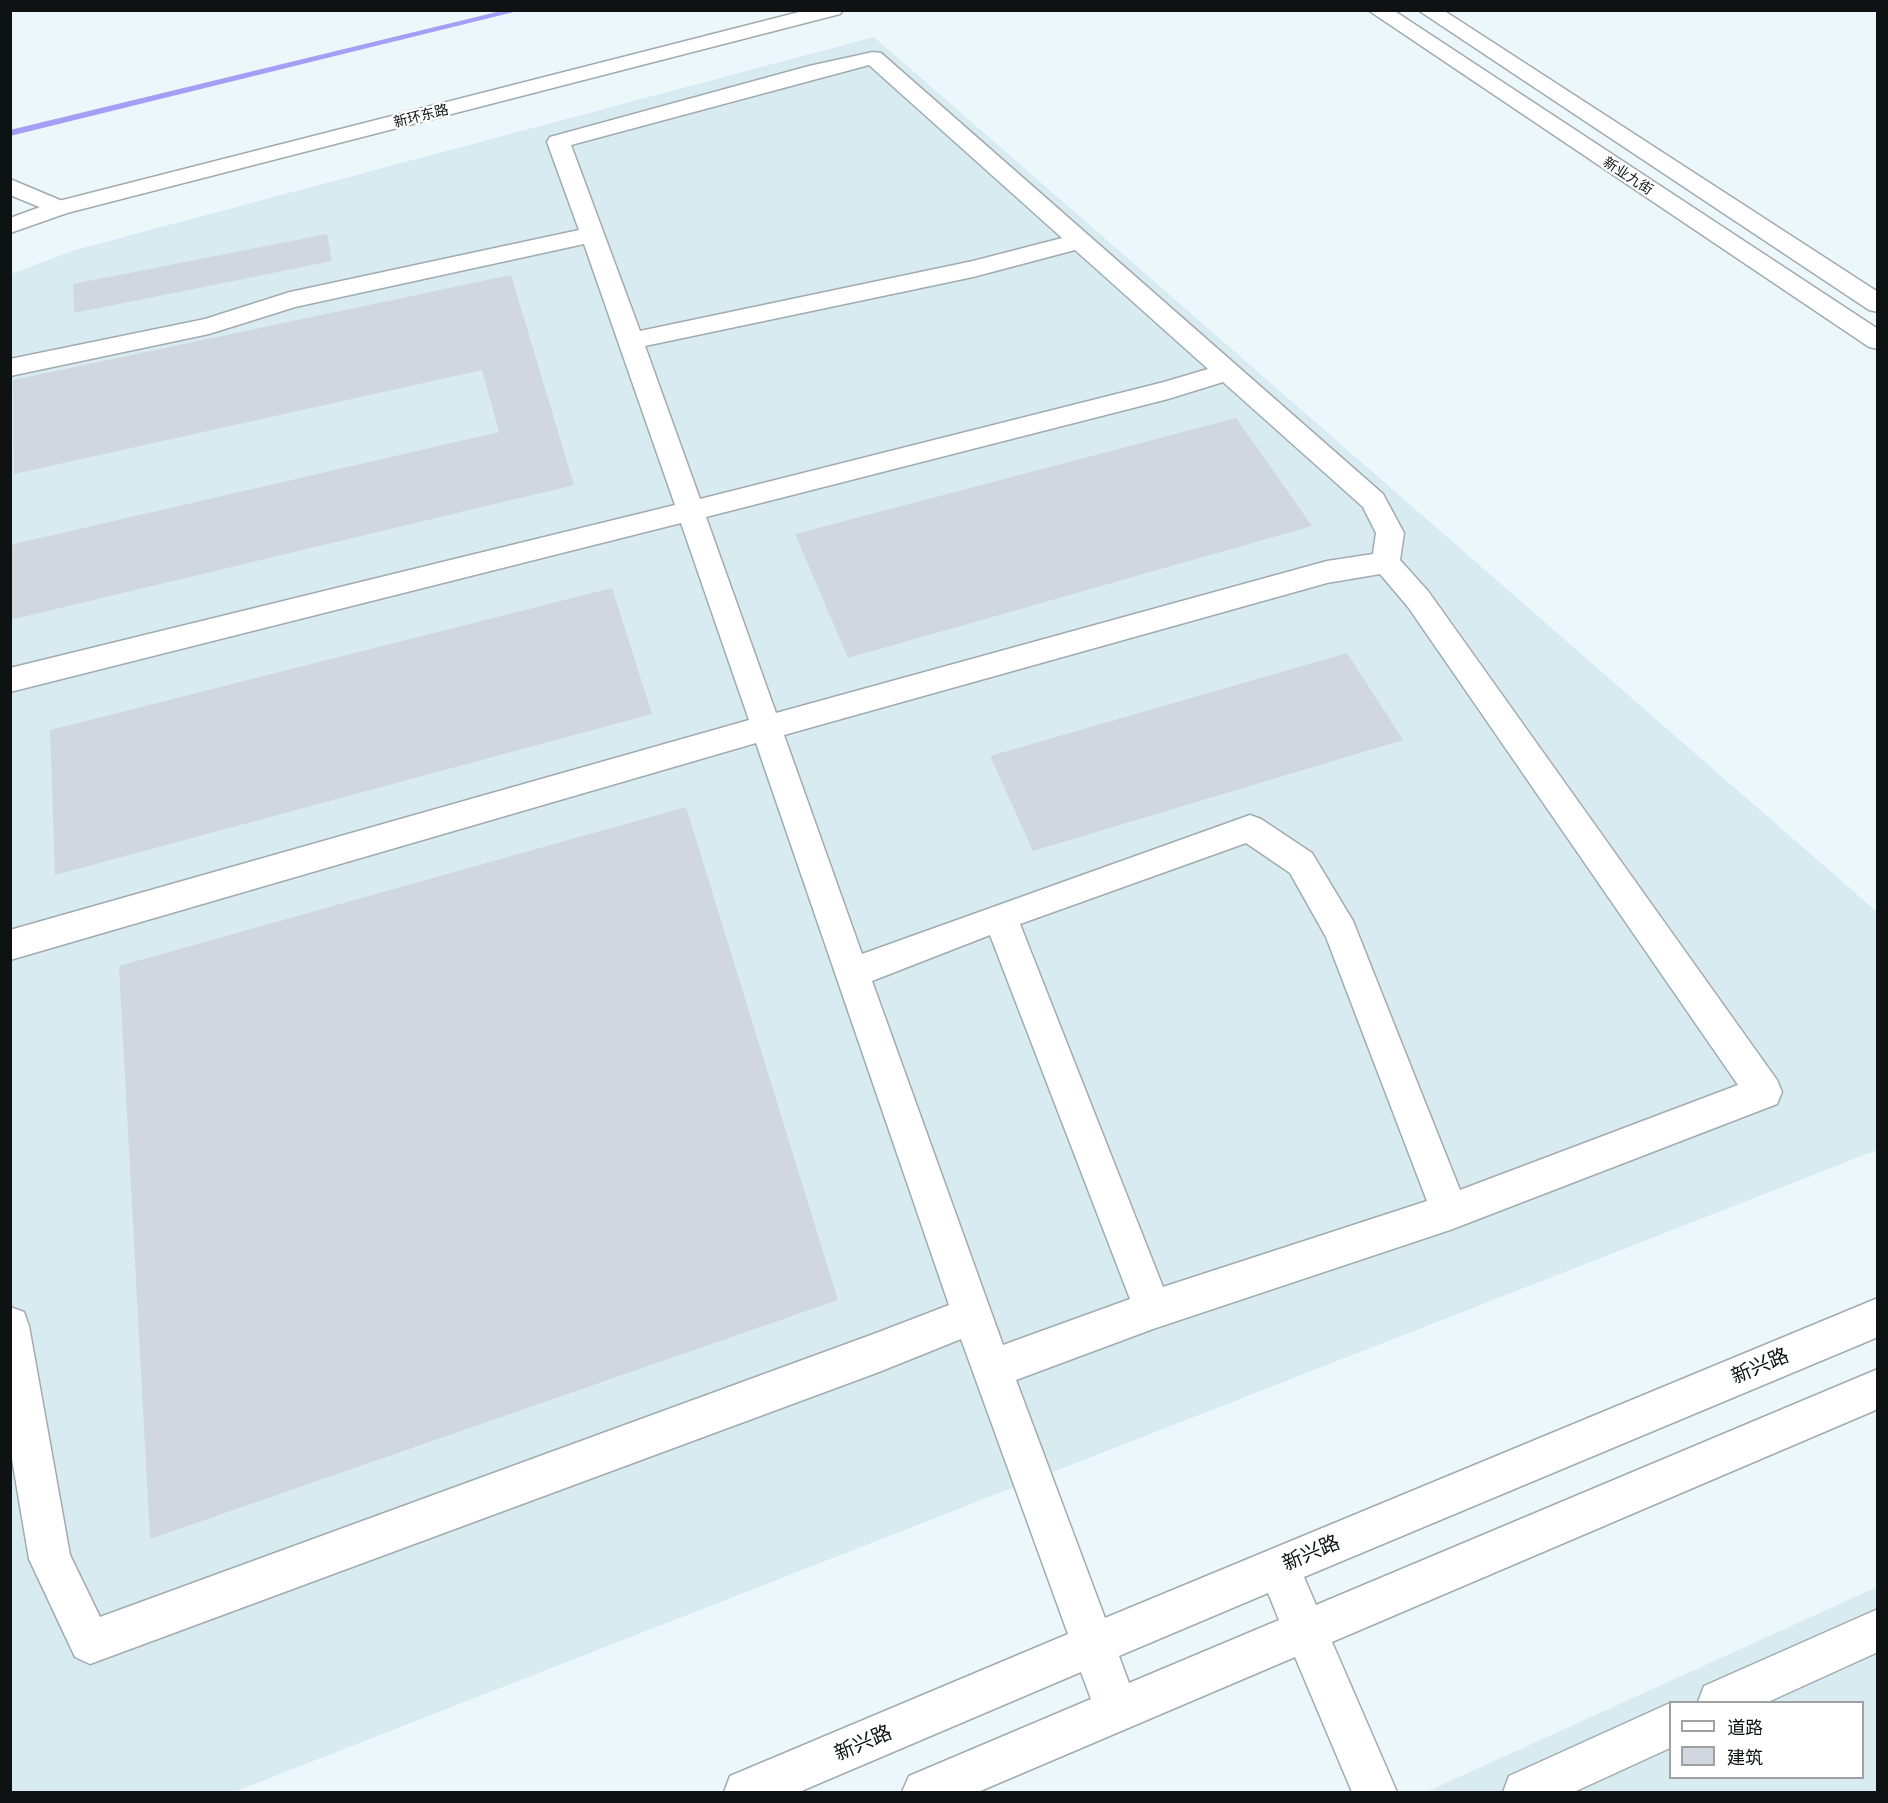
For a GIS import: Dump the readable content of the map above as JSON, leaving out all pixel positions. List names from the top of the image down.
{
  "streets": {
    "street": ["新环东路", "新业九街", "新兴路"]
  },
  "legend": ["道路", "建筑"]
}
